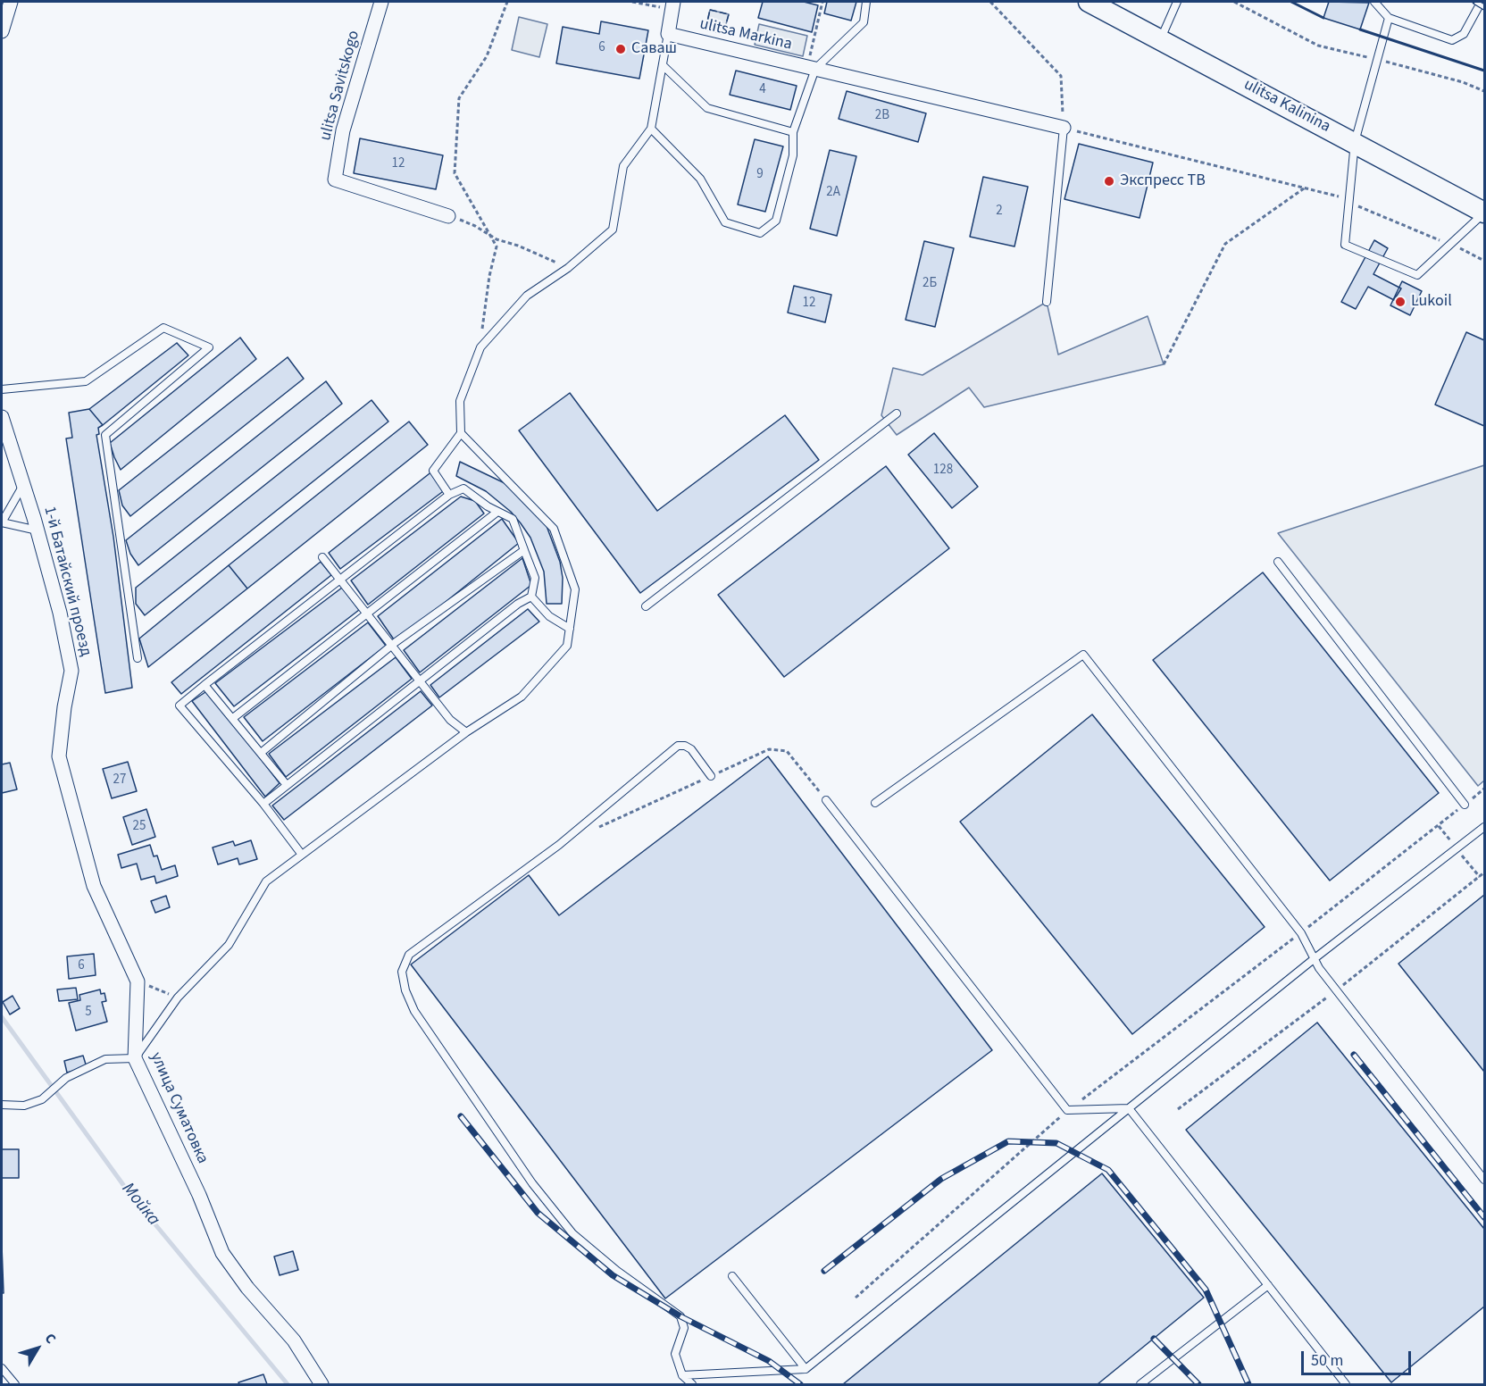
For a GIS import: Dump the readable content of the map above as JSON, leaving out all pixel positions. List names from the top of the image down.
{
  "streets": {
    "main road": ["ulitsa Kalinina"],
    "street": [
      "ulitsa Markina",
      "ulitsa Savitskogo",
      "1-й Батайский проезд",
      "улица Суматовка"
    ]
  },
  "crossings": [
    ["1-й Батайский проезд", "улица Суматовка"]
  ],
  "water": ["Мойка"],
  "places": ["Саваш", "Экспресс ТВ", "Lukoil"],
  "house_numbers": [
    "6",
    "4",
    "2В",
    "12",
    "9",
    "2А",
    "2",
    "2Б",
    "12",
    "128",
    "27",
    "25",
    "6",
    "5"
  ],
  "scale_bar": "50 m",
  "north": "top right"
}
